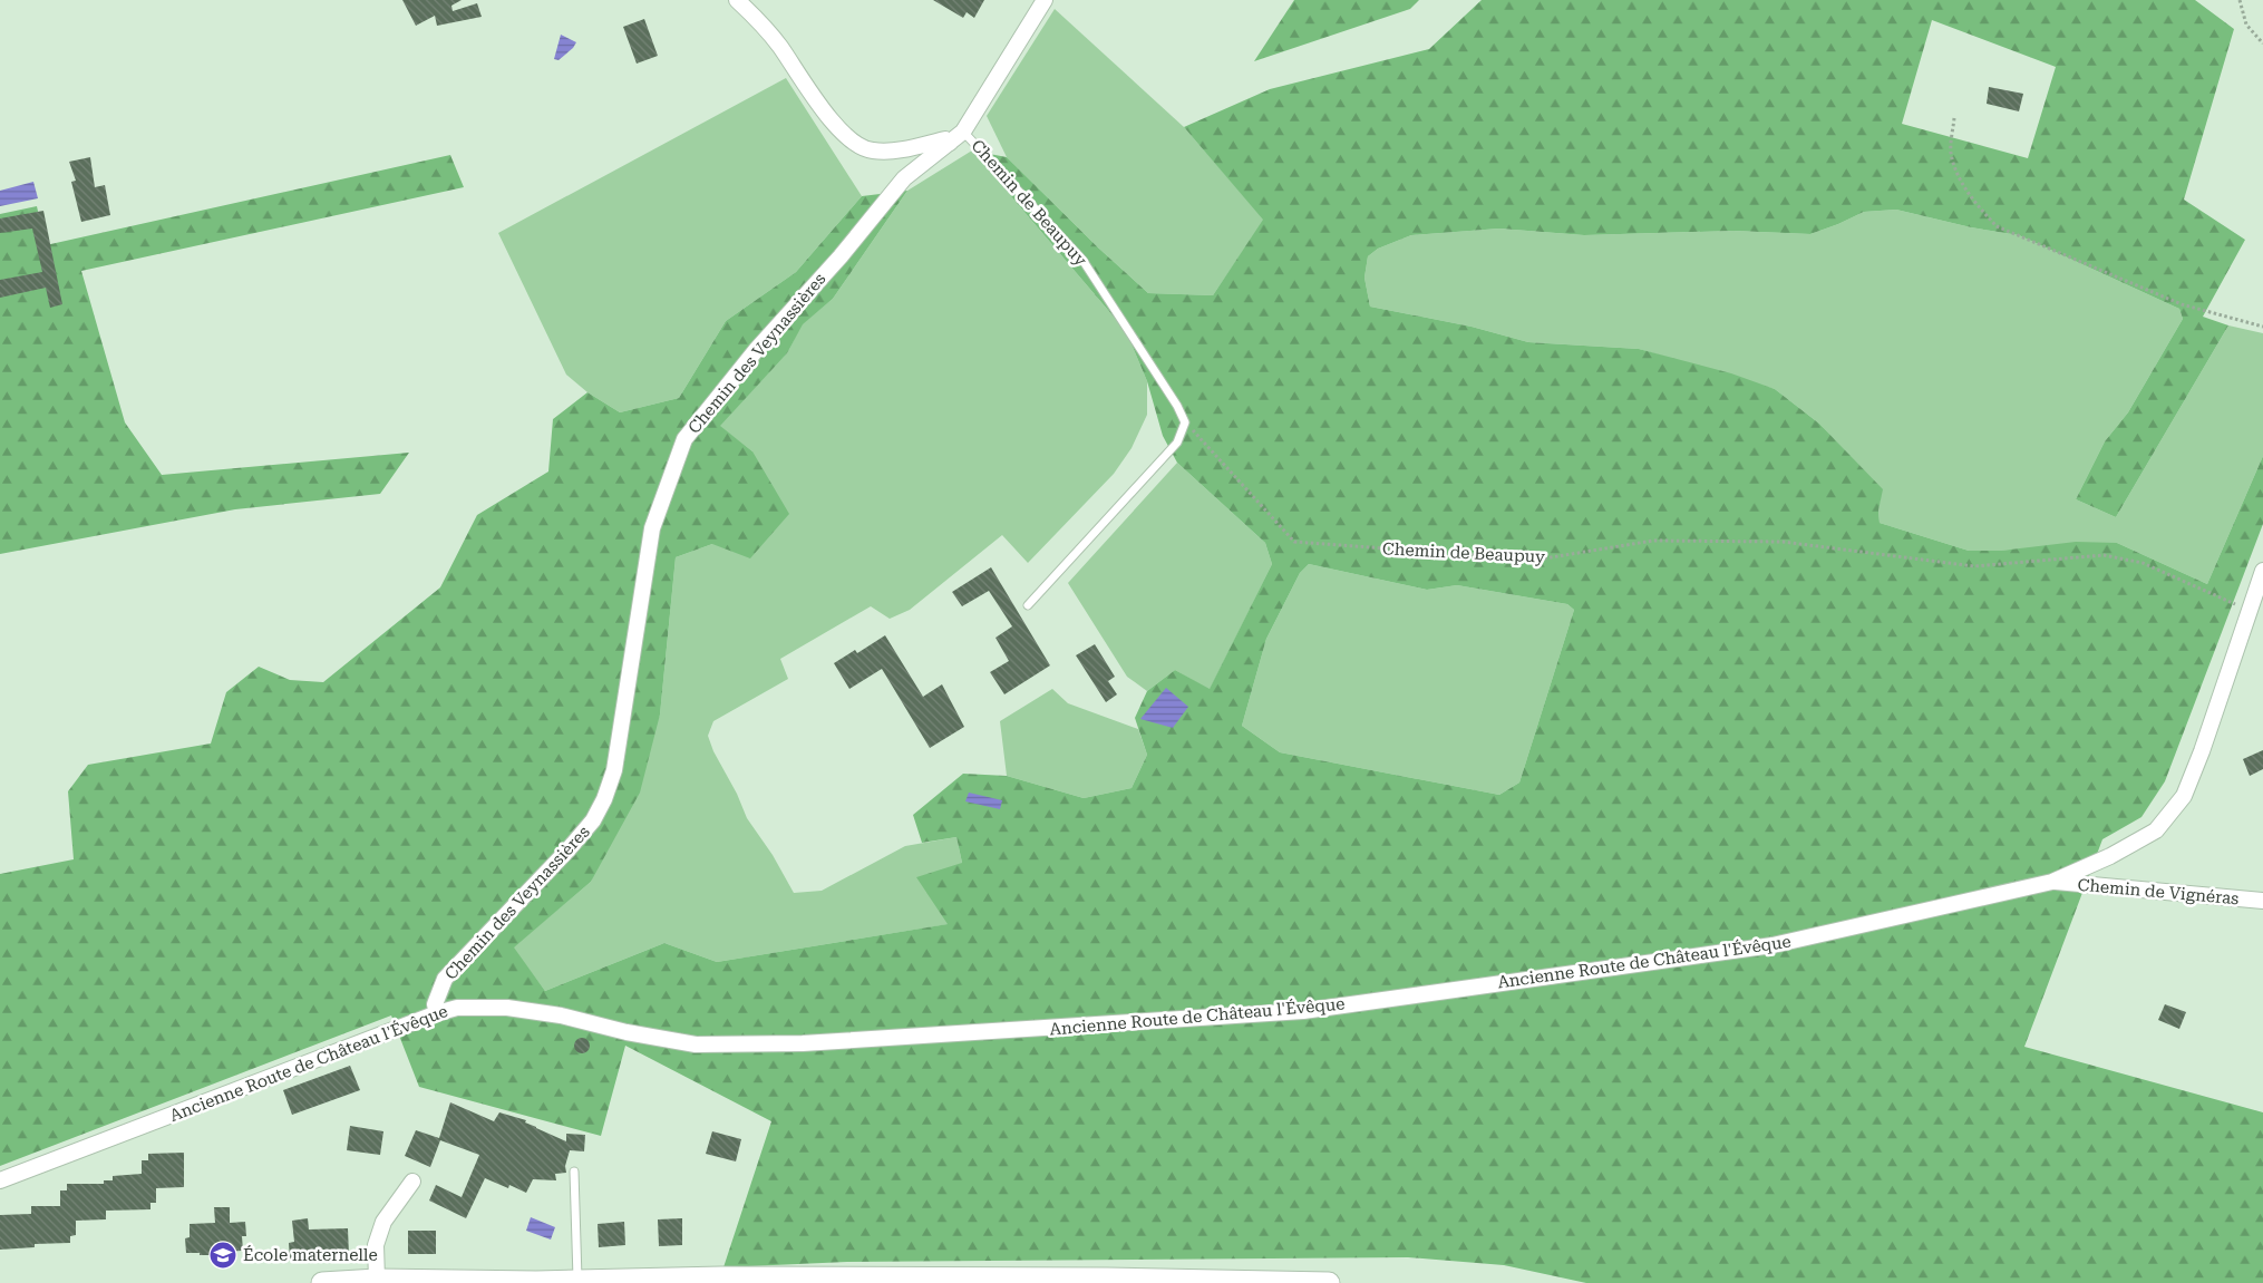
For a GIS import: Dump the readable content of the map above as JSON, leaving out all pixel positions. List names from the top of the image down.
{
  "streets": {
    "street": [
      "Chemin de Beaupuy",
      "Chemin des Veynassières",
      "Chemin de Vignéras",
      "Ancienne Route de Château l'Évêque"
    ]
  },
  "crossings": [
    ["Chemin de Beaupuy", "Chemin des Veynassières"],
    ["Chemin de Beaupuy", "Ancienne Route de Château l'Évêque"],
    ["Chemin des Veynassières", "Ancienne Route de Château l'Évêque"],
    ["Chemin de Vignéras", "Ancienne Route de Château l'Évêque"]
  ],
  "places": {
    "school or university": ["École maternelle"]
  }
}
